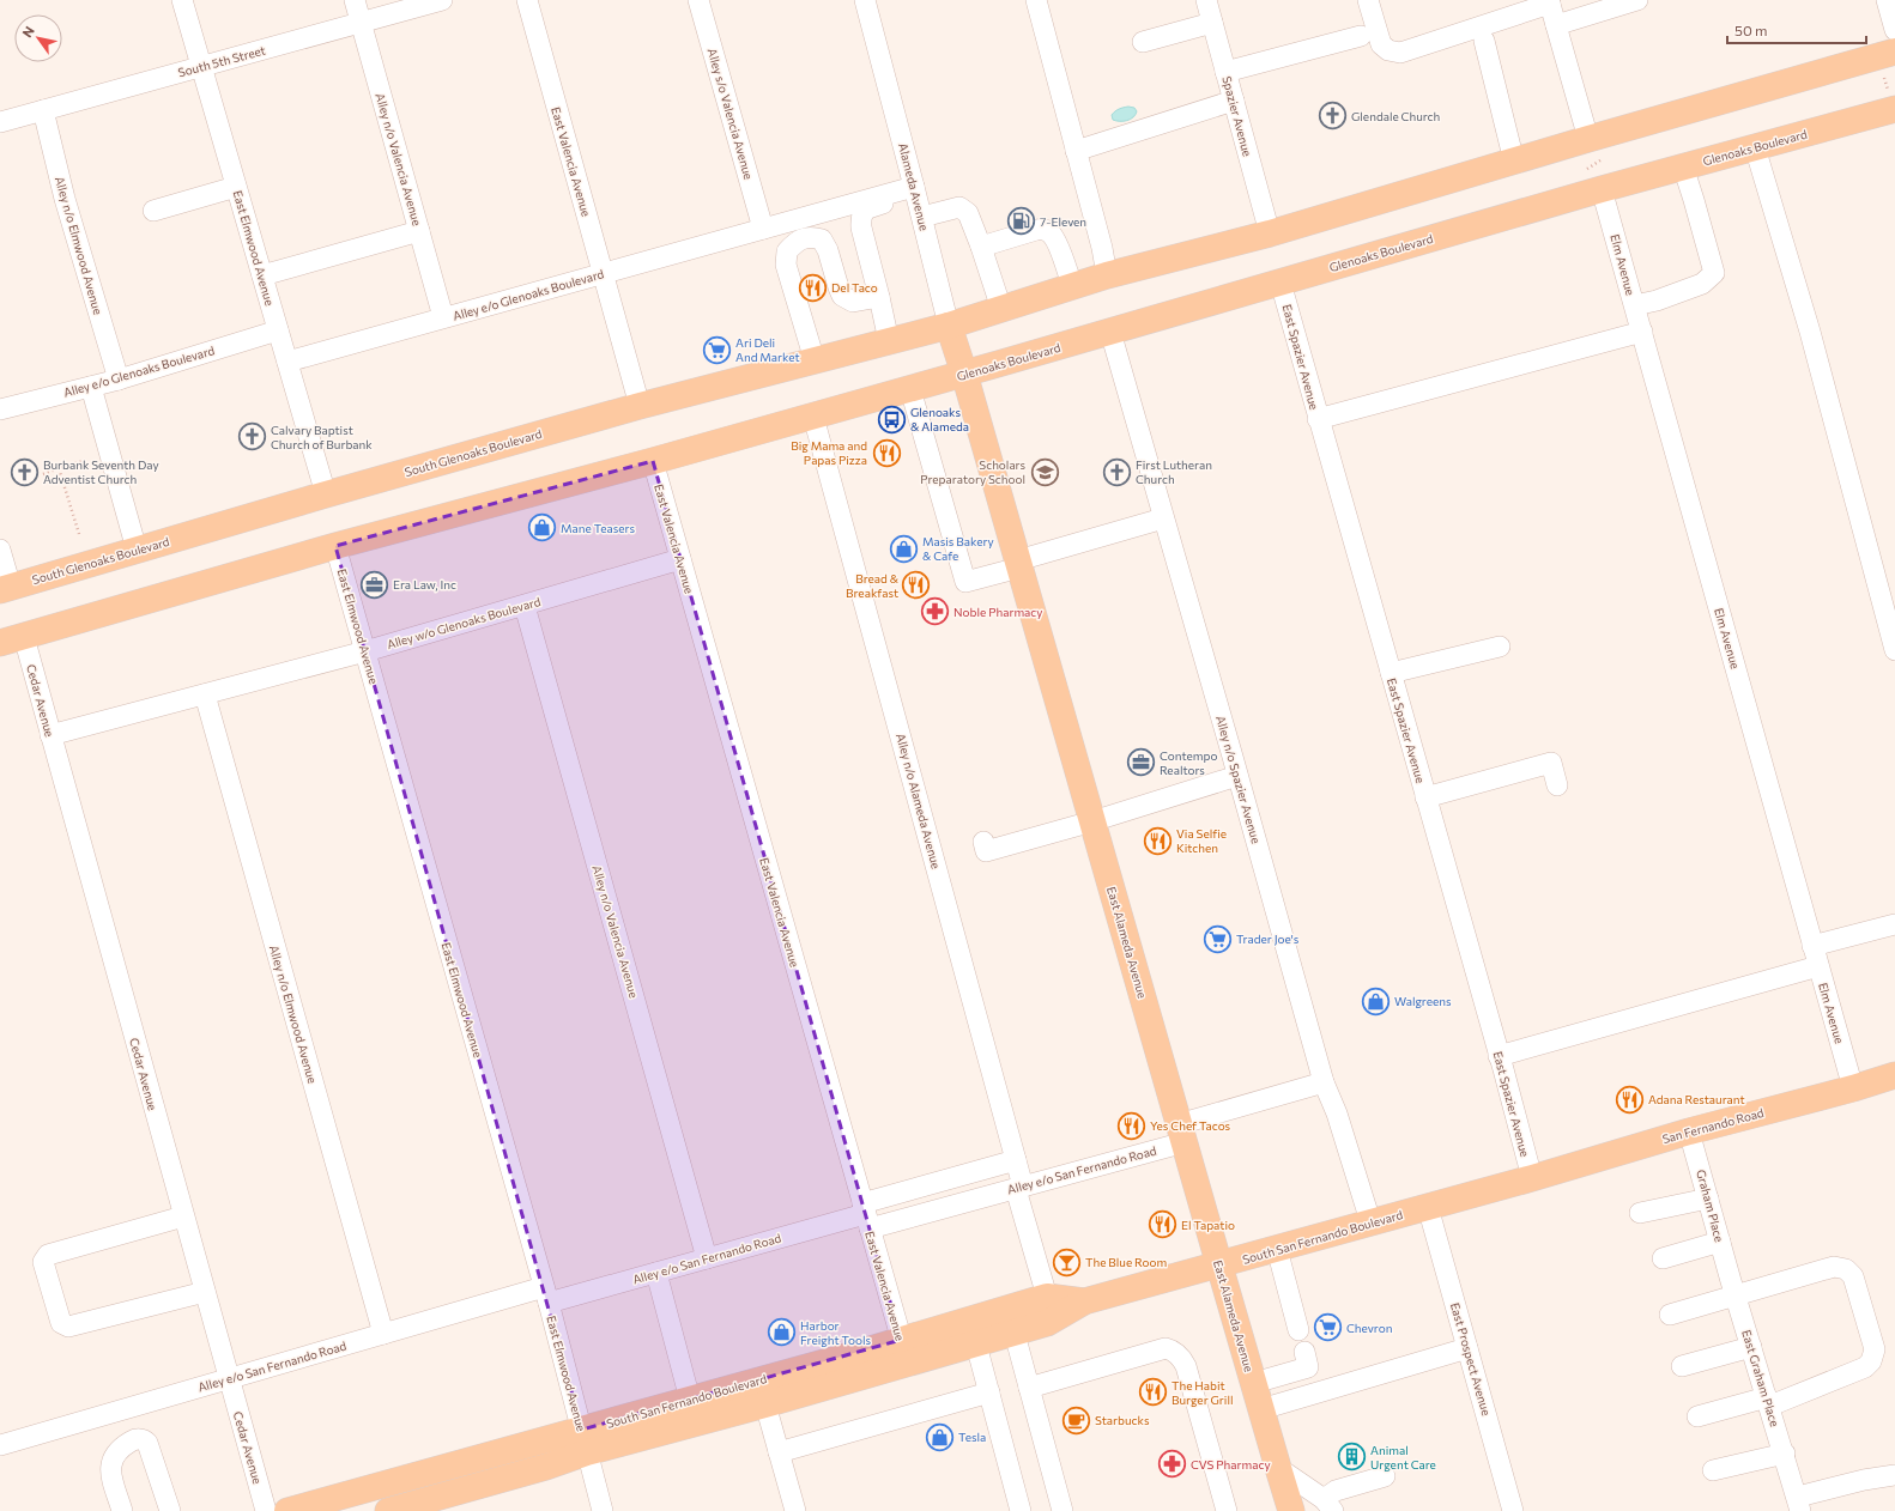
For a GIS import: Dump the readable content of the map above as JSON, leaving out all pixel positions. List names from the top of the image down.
{
  "streets": {
    "main road": [
      "Glenoaks Boulevard",
      "Alameda Avenue",
      "South Glenoaks Boulevard",
      "East Alameda Avenue",
      "San Fernando Road",
      "South San Fernando Boulevard"
    ],
    "street": [
      "South 5th Street",
      "Alley s/o Valencia Avenue",
      "Spazier Avenue",
      "Alley n/o Valencia Avenue",
      "East Valencia Avenue",
      "Alley n/o Elmwood Avenue",
      "East Elmwood Avenue",
      "Elm Avenue",
      "Alley e/o Glenoaks Boulevard",
      "East Spazier Avenue",
      "Alley w/o Glenoaks Boulevard",
      "Cedar Avenue",
      "Alley n/o Spazier Avenue",
      "Alley n/o Alameda Avenue",
      "Alley e/o San Fernando Road",
      "Graham Place",
      "East Prospect Avenue",
      "East Graham Place"
    ]
  },
  "crossings": [
    ["South 5th Street", "Alley n/o Valencia Avenue"],
    ["South 5th Street", "Alley n/o Elmwood Avenue"],
    ["South 5th Street", "East Elmwood Avenue"],
    ["Alley s/o Valencia Avenue", "Alley e/o Glenoaks Boulevard"],
    ["Glenoaks Boulevard", "Alameda Avenue"],
    ["Glenoaks Boulevard", "Elm Avenue"],
    ["Glenoaks Boulevard", "East Spazier Avenue"],
    ["Glenoaks Boulevard", "Alley n/o Spazier Avenue"],
    ["Glenoaks Boulevard", "Alley n/o Alameda Avenue"],
    ["Glenoaks Boulevard", "East Alameda Avenue"],
    ["Alley n/o Valencia Avenue", "Alley e/o Glenoaks Boulevard"],
    ["Alley n/o Valencia Avenue", "Alley w/o Glenoaks Boulevard"],
    ["Alley n/o Valencia Avenue", "Alley e/o San Fernando Road"],
    ["East Valencia Avenue", "Alley e/o Glenoaks Boulevard"],
    ["East Valencia Avenue", "South Glenoaks Boulevard"],
    ["East Valencia Avenue", "Alley w/o Glenoaks Boulevard"],
    ["East Valencia Avenue", "Alley e/o San Fernando Road"],
    ["East Valencia Avenue", "South San Fernando Boulevard"],
    ["Alameda Avenue", "Alley e/o Glenoaks Boulevard"],
    ["Alameda Avenue", "South Glenoaks Boulevard"],
    ["Alameda Avenue", "East Alameda Avenue"],
    ["Alley n/o Elmwood Avenue", "Alley e/o Glenoaks Boulevard"],
    ["Alley n/o Elmwood Avenue", "Alley w/o Glenoaks Boulevard"],
    ["Alley n/o Elmwood Avenue", "Alley e/o San Fernando Road"],
    ["East Elmwood Avenue", "Alley e/o Glenoaks Boulevard"],
    ["East Elmwood Avenue", "South Glenoaks Boulevard"],
    ["East Elmwood Avenue", "Alley w/o Glenoaks Boulevard"],
    ["East Elmwood Avenue", "Alley e/o San Fernando Road"],
    ["East Elmwood Avenue", "South San Fernando Boulevard"],
    ["Elm Avenue", "San Fernando Road"],
    ["East Spazier Avenue", "San Fernando Road"],
    ["East Spazier Avenue", "South San Fernando Boulevard"],
    ["Alley w/o Glenoaks Boulevard", "Cedar Avenue"],
    ["Cedar Avenue", "Alley e/o San Fernando Road"],
    ["Alley n/o Spazier Avenue", "South San Fernando Boulevard"],
    ["Alley n/o Alameda Avenue", "Alley e/o San Fernando Road"],
    ["Alley n/o Alameda Avenue", "South San Fernando Boulevard"],
    ["East Alameda Avenue", "Alley e/o San Fernando Road"],
    ["East Alameda Avenue", "South San Fernando Boulevard"],
    ["San Fernando Road", "Graham Place"],
    ["San Fernando Road", "South San Fernando Boulevard"],
    ["Graham Place", "East Graham Place"],
    ["South San Fernando Boulevard", "East Prospect Avenue"]
  ],
  "places": {
    "church": [
      "Glendale Church",
      "Calvary Baptist Church of Burbank",
      "Burbank Seventh Day Adventist Church",
      "First Lutheran Church"
    ],
    "fuel station": ["7-Eleven"],
    "restaurant": [
      "Del Taco",
      "Big Mama and Papas Pizza",
      "Bread & Breakfast",
      "Via Selfie Kitchen",
      "Adana Restaurant",
      "Yes Chef Tacos",
      "El Tapatio",
      "The Habit Burger Grill"
    ],
    "supermarket": ["Ari Deli And Market", "Trader Joe's", "Chevron"],
    "bus stop": ["Glenoaks & Alameda"],
    "school or university": ["Scholars Preparatory School"],
    "shop": [
      "Mane Teasers",
      "Masis Bakery & Cafe",
      "Walgreens",
      "Harbor Freight Tools",
      "Tesla"
    ],
    "office": ["Era Law, Inc", "Contempo Realtors"],
    "pharmacy": ["Noble Pharmacy", "CVS Pharmacy"],
    "bar": ["The Blue Room"],
    "cafe": ["Starbucks"],
    "building": ["Animal Urgent Care"]
  },
  "scale_bar": "50 m",
  "north": "top left"
}
